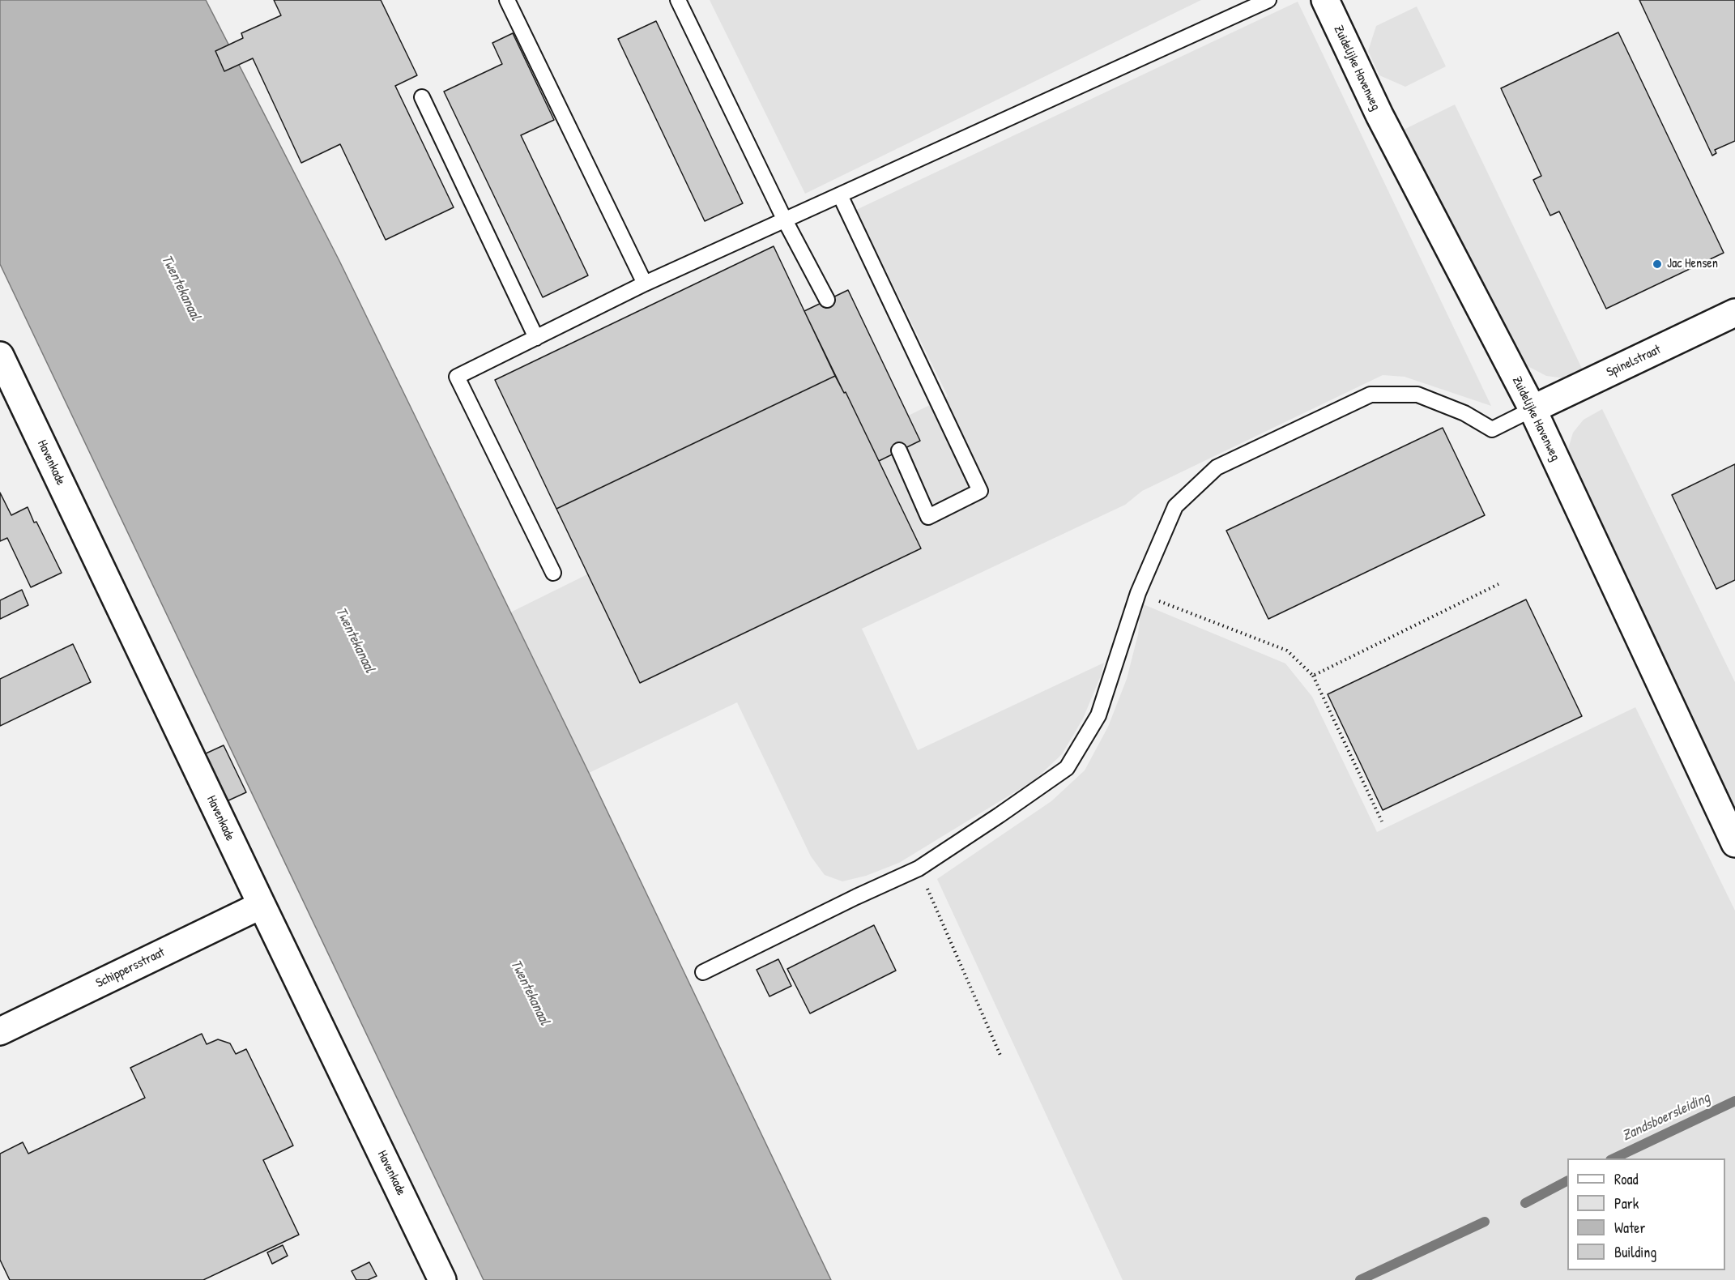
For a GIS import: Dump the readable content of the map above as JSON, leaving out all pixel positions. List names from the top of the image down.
{
  "streets": {
    "street": [
      "Zuidelijke Havenweg",
      "Spinelstraat",
      "Havenkade",
      "Schippersstraat"
    ]
  },
  "crossings": [
    ["Zuidelijke Havenweg", "Spinelstraat"],
    ["Havenkade", "Schippersstraat"]
  ],
  "water": ["Twentekanaal", "Zandsboersleiding"],
  "places": ["Jac Hensen"],
  "legend": [
    "Road",
    "Park",
    "Water",
    "Building"
  ]
}
